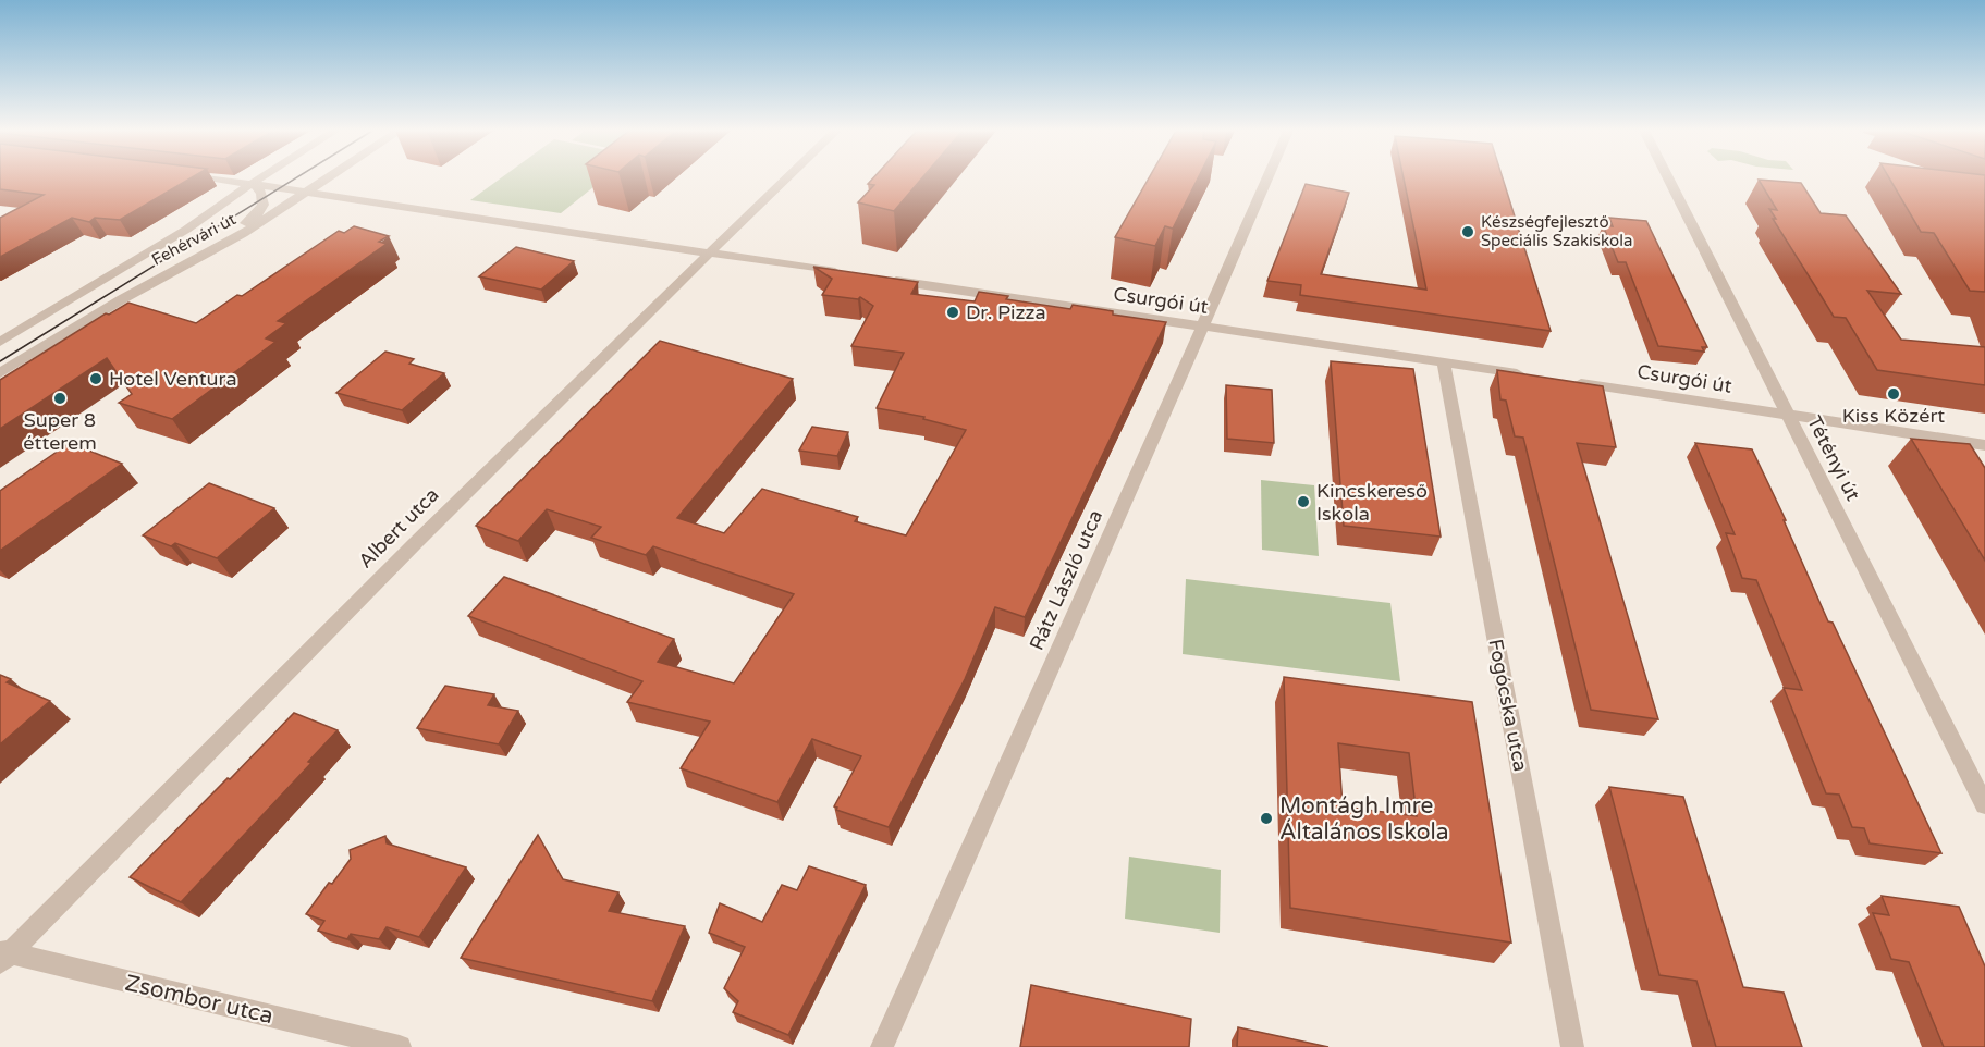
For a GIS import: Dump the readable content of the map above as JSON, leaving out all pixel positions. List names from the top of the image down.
{
  "streets": {
    "street": [
      "Fehérvári út",
      "Csurgói út",
      "Tétényi út",
      "Albert utca",
      "Rátz László utca",
      "Fogócska utca",
      "Zsombor utca"
    ]
  },
  "crossings": [
    ["Csurgói út", "Tétényi út"],
    ["Csurgói út", "Rátz László utca"],
    ["Csurgói út", "Fogócska utca"],
    ["Albert utca", "Zsombor utca"]
  ],
  "places": [
    "Készségfejlesztő Speciális Szakiskola",
    "Dr. Pizza",
    "Hotel Ventura",
    "Kiss Közért",
    "Super 8 étterem",
    "Kincskereső Iskola",
    "Montágh Imre Általános Iskola"
  ]
}
